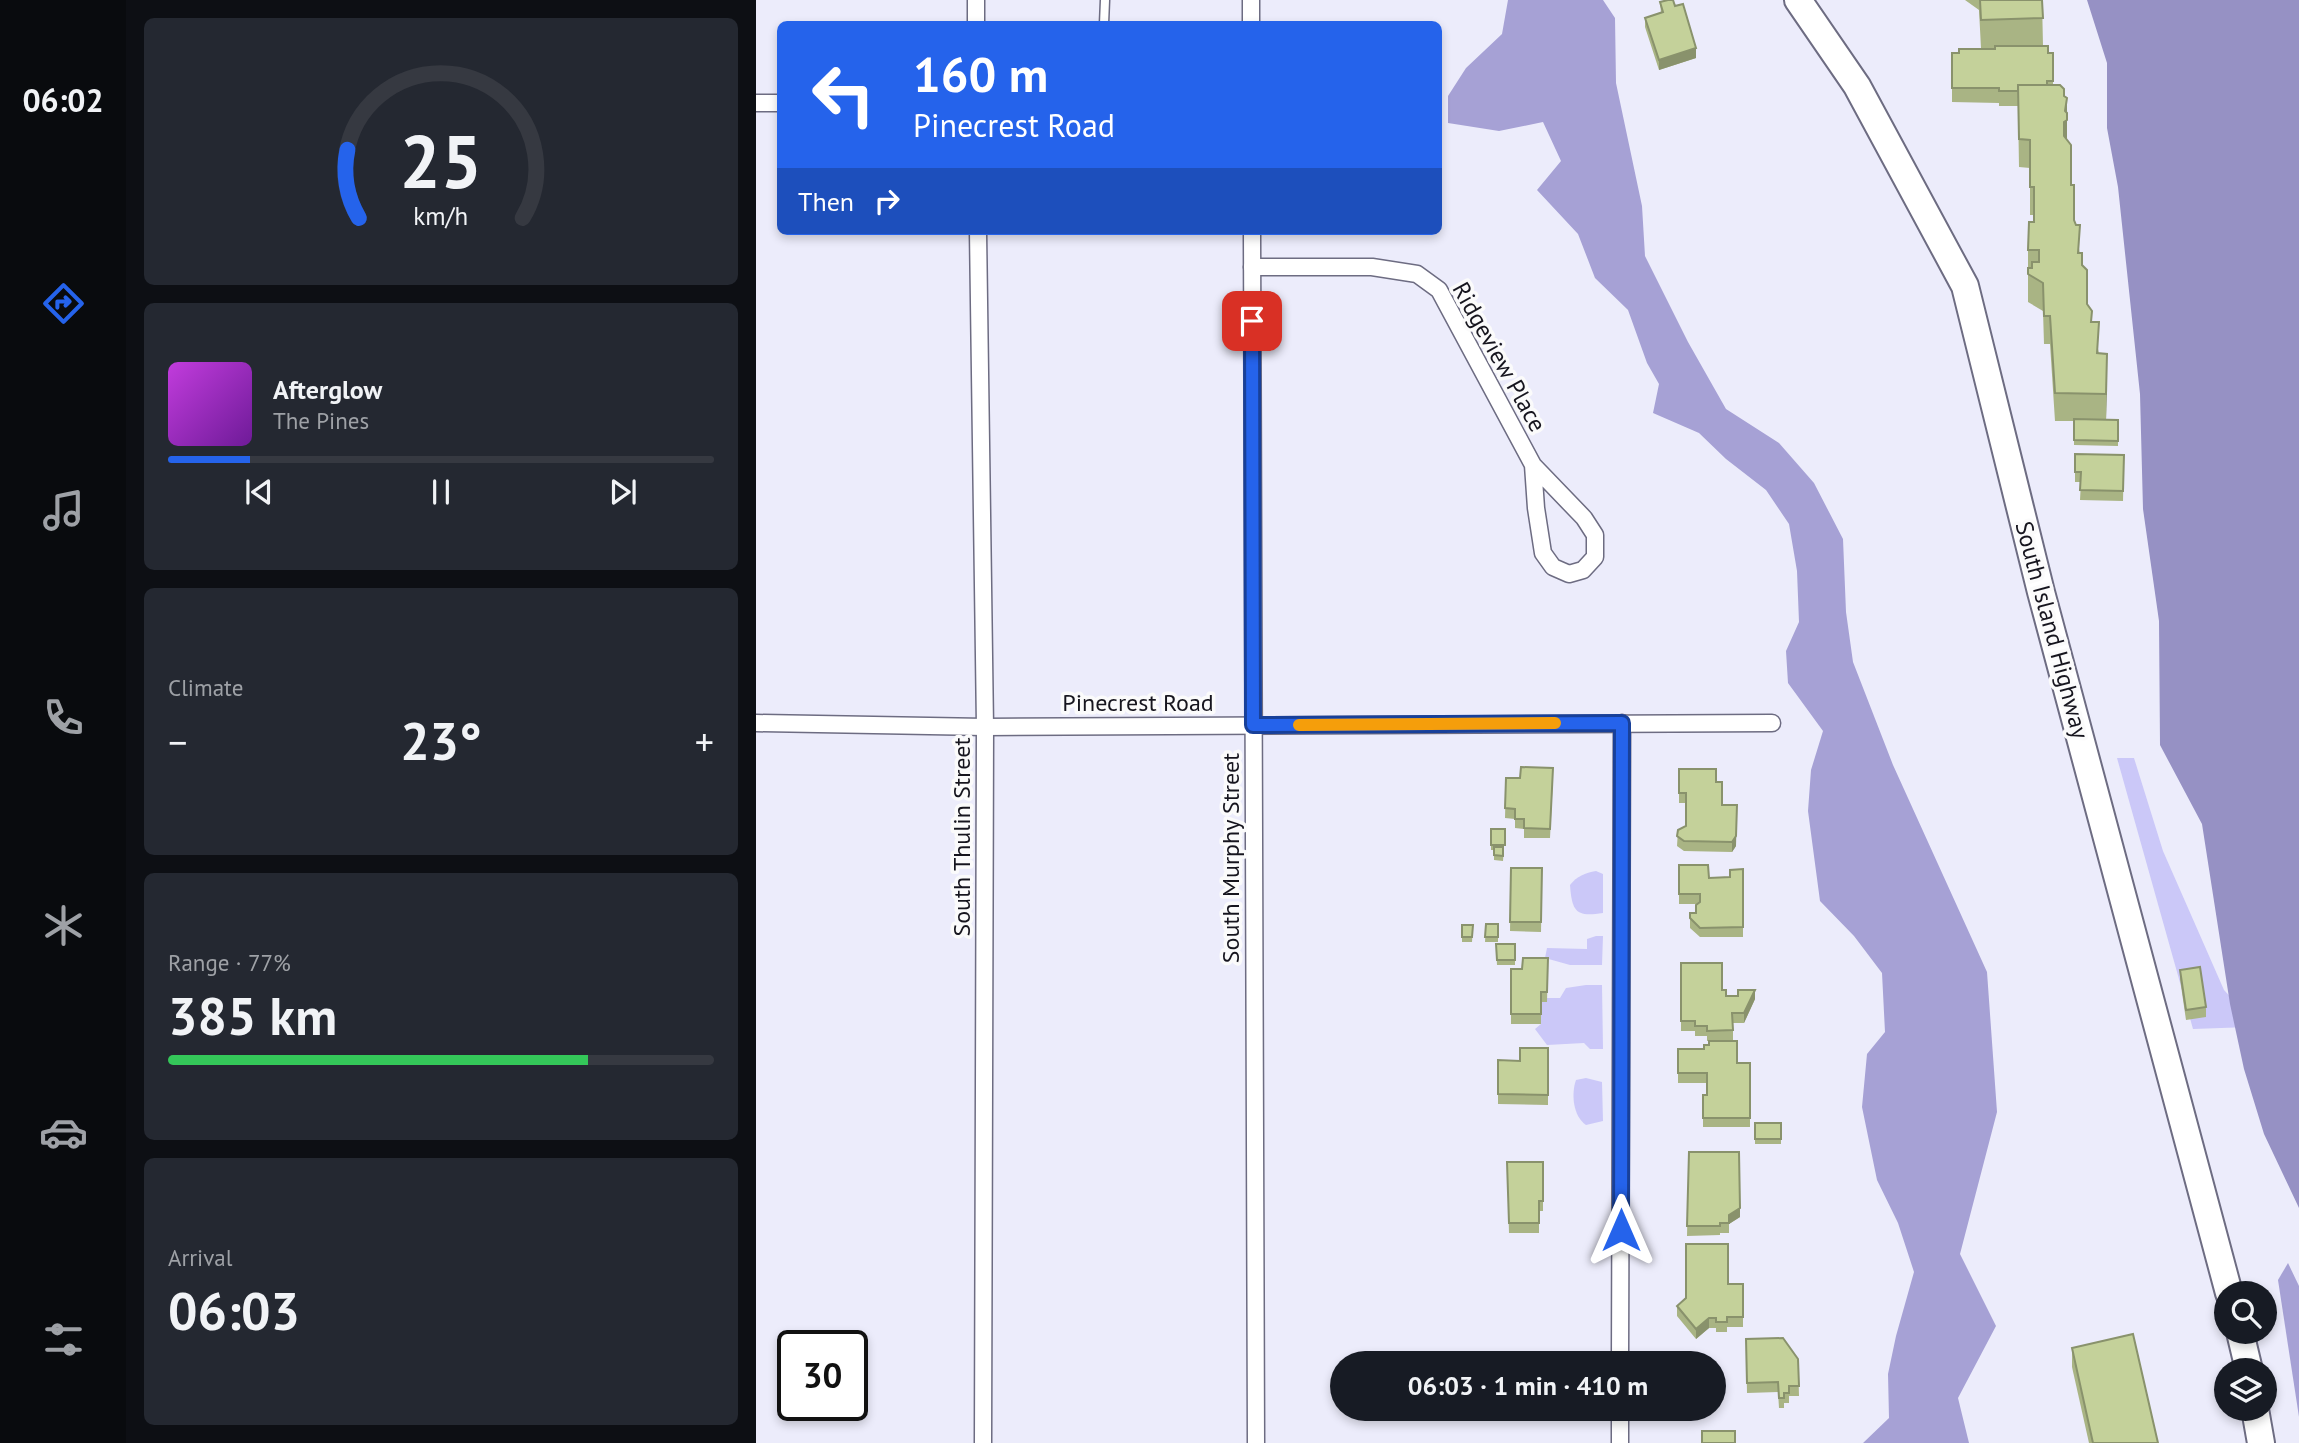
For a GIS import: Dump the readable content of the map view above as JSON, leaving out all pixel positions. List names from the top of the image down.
{
  "streets": {
    "main road": ["South Island Highway"],
    "street": [
      "Ridgeview Place",
      "Pinecrest Road",
      "South Thulin Street",
      "South Murphy Street"
    ]
  },
  "crossings": [
    ["Ridgeview Place", "South Murphy Street"],
    ["Pinecrest Road", "South Thulin Street"],
    ["Pinecrest Road", "South Murphy Street"]
  ],
  "page": {
    "tabs": "06:02",
    "turn": ["160 m", "Pinecrest Road"],
    "then": "Then",
    "song": ["Afterglow", "The Pines"],
    "tile": [
      "Climate",
      ["Range · 77%", "385 km"],
      ["Arrival", "06:03"]
    ],
    "heat": ["−", "23°", "+"],
    "limit": "30",
    "trip": "06:03 · 1 min · 410 m",
    "gauge": ["25", "km/h"]
  }
}
